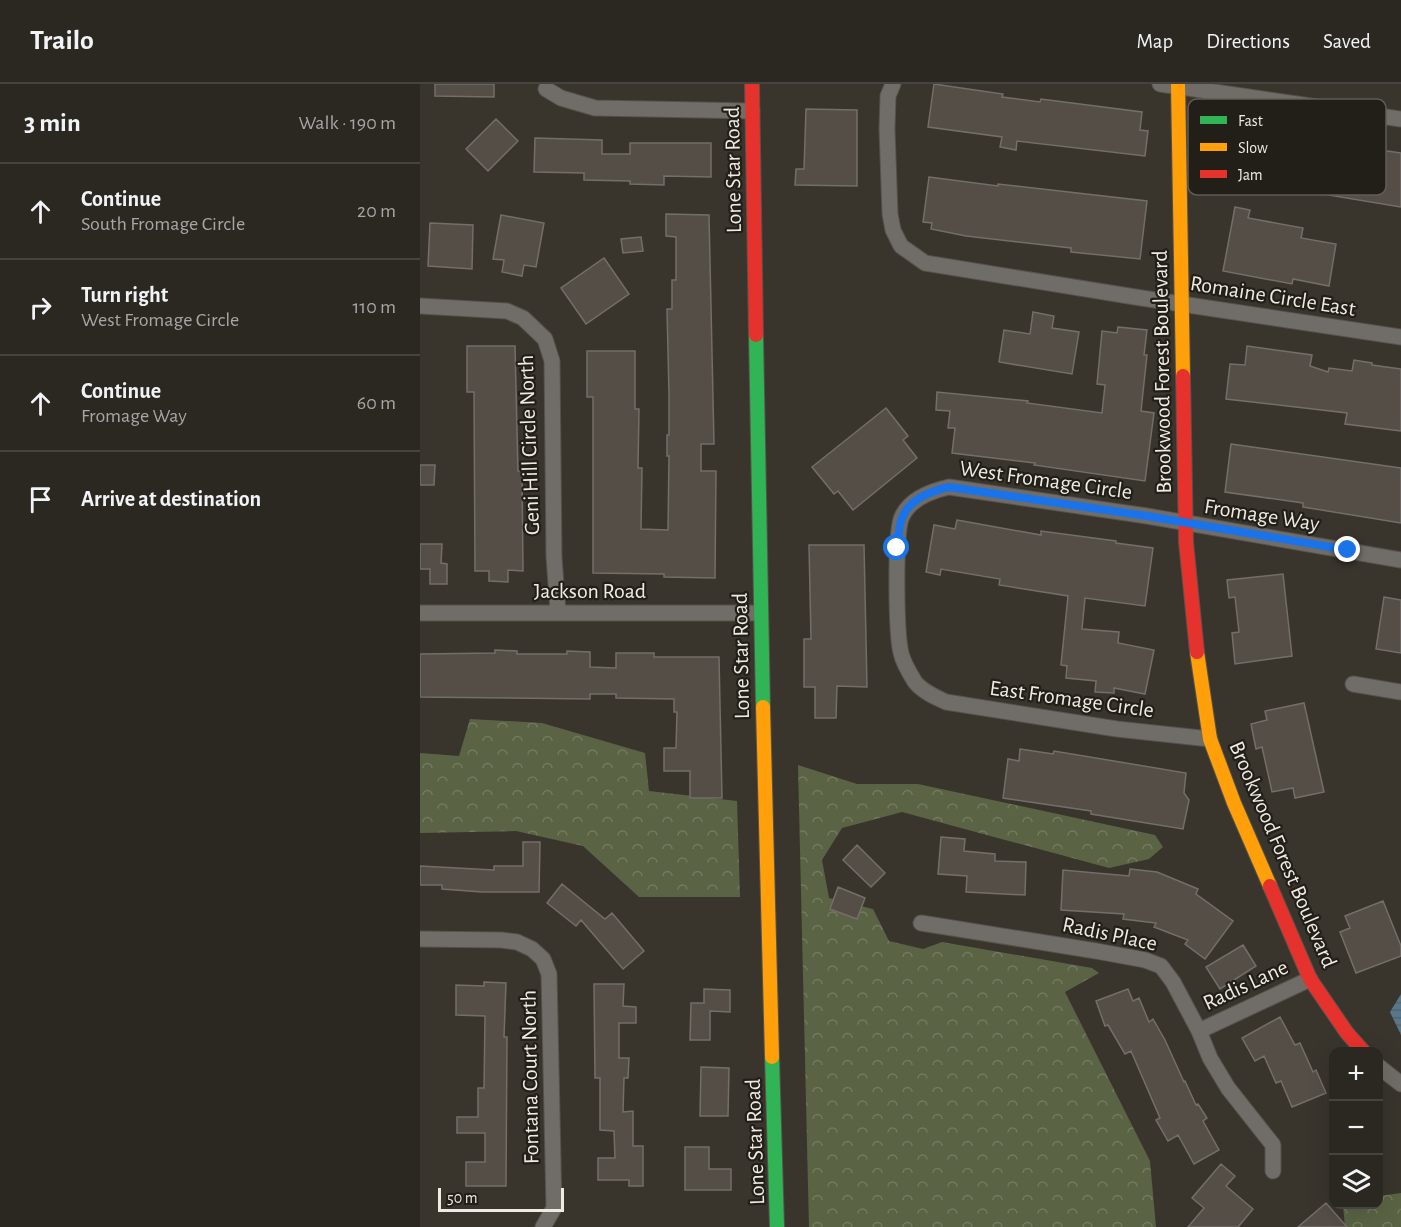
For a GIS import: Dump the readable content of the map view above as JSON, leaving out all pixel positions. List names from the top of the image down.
{
  "streets": {
    "street": [
      "Lone Star Road",
      "Romaine Circle East",
      "Brookwood Forest Boulevard",
      "Geni Hill Circle North",
      "West Fromage Circle",
      "Fromage Way",
      "Jackson Road",
      "East Fromage Circle",
      "Radis Place",
      "Radis Lane",
      "Fontana Court North"
    ]
  },
  "crossings": [
    ["Lone Star Road", "Jackson Road"],
    ["Romaine Circle East", "Brookwood Forest Boulevard"],
    ["Brookwood Forest Boulevard", "West Fromage Circle"],
    ["Brookwood Forest Boulevard", "Fromage Way"],
    ["Brookwood Forest Boulevard", "East Fromage Circle"],
    ["Brookwood Forest Boulevard", "Radis Lane"],
    ["Geni Hill Circle North", "Jackson Road"],
    ["West Fromage Circle", "Fromage Way"],
    ["West Fromage Circle", "East Fromage Circle"],
    ["Radis Place", "Radis Lane"]
  ],
  "legend": ["Fast", "Slow", "Jam"],
  "scale_bar": "50 m",
  "page": {
    "header": "Trailo",
    "nav": ["Map", "Directions", "Saved"],
    "heading": ["3 min", "Walk · 190 m"],
    "list": [
      ["Continue", "South Fromage Circle", "20 m"],
      ["Turn right", "West Fromage Circle", "110 m"],
      ["Continue", "Fromage Way", "60 m"],
      "Arrive at destination"
    ],
    "map_buttons": ["+", "−"],
    "scale": "50 m"
  }
}
